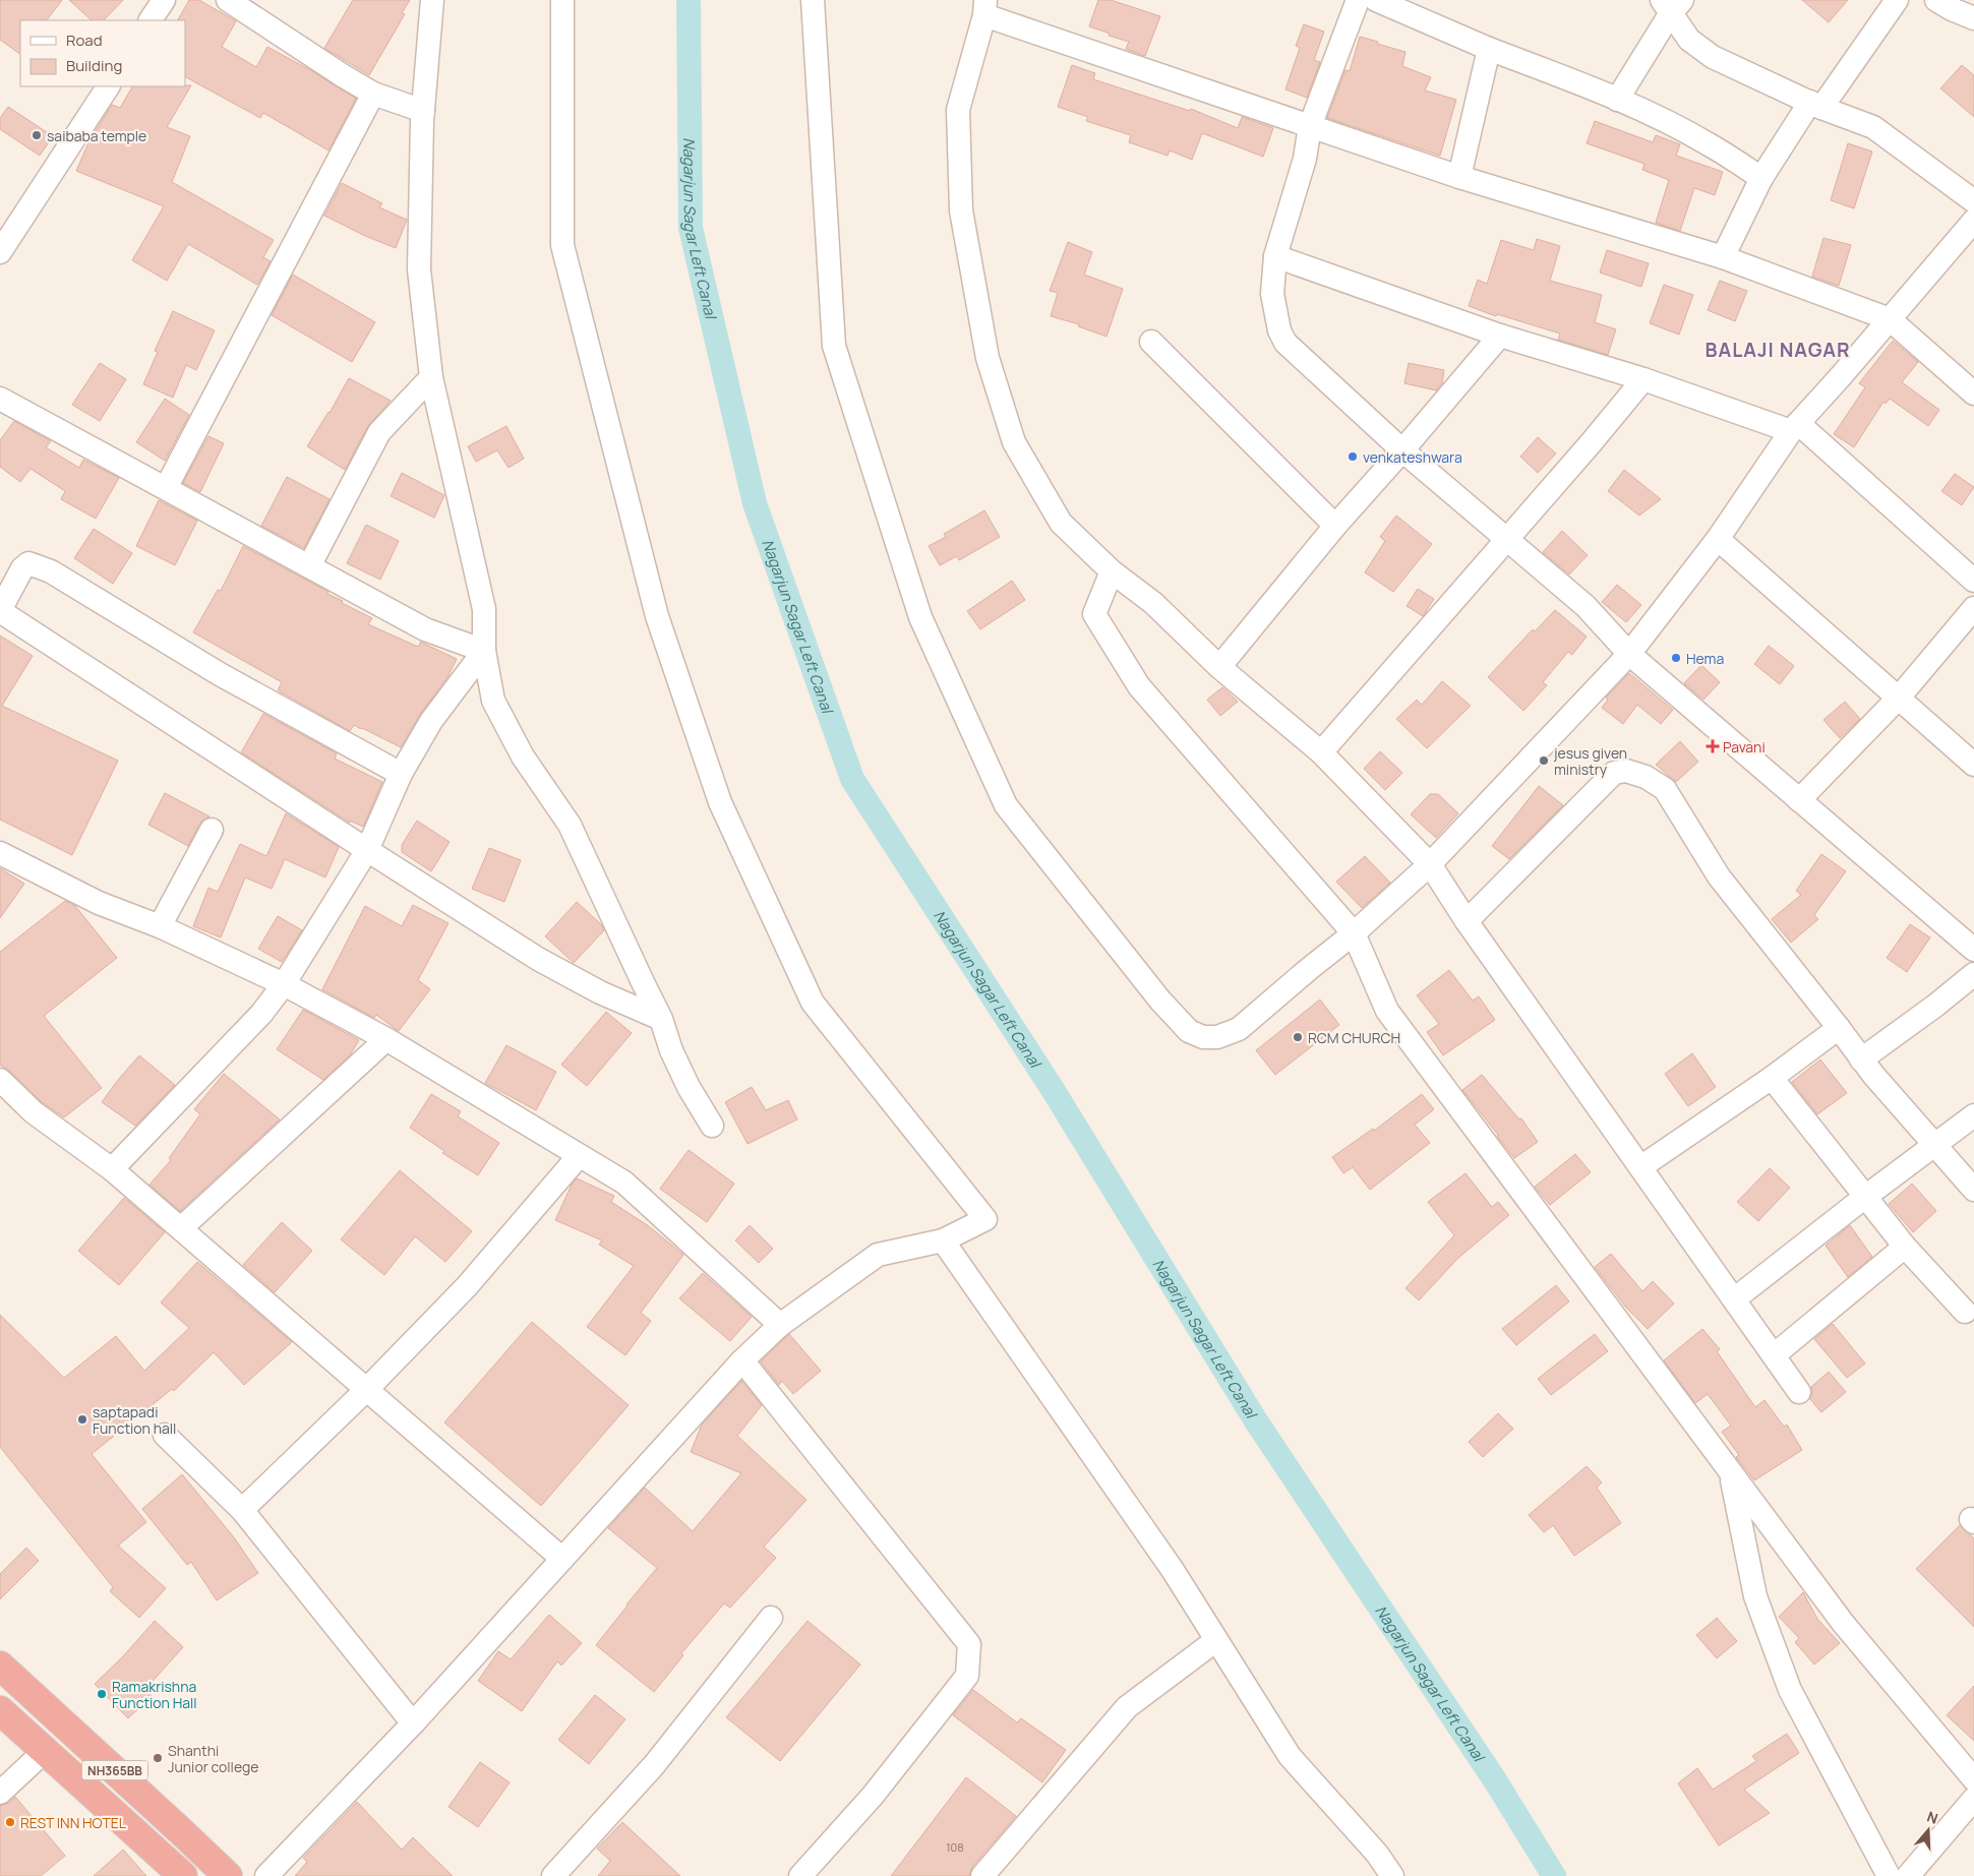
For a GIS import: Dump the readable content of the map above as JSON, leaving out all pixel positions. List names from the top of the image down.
{
  "streets": {
    "highway": ["NH365BB"]
  },
  "districts": ["BALAJI NAGAR"],
  "water": ["Nagarjun Sagar Left Canal"],
  "places": {
    "other": [
      "saibaba temple",
      "venkateshwara",
      "Hema",
      "jesus given ministry",
      "RCM CHURCH",
      "saptapadi Function hall",
      "Ramakrishna Function Hall",
      "Shanthi Junior college",
      "REST INN HOTEL"
    ],
    "health": ["Pavani"]
  },
  "house_numbers": ["108"],
  "legend": ["Road", "Building"],
  "north": "top"
}
